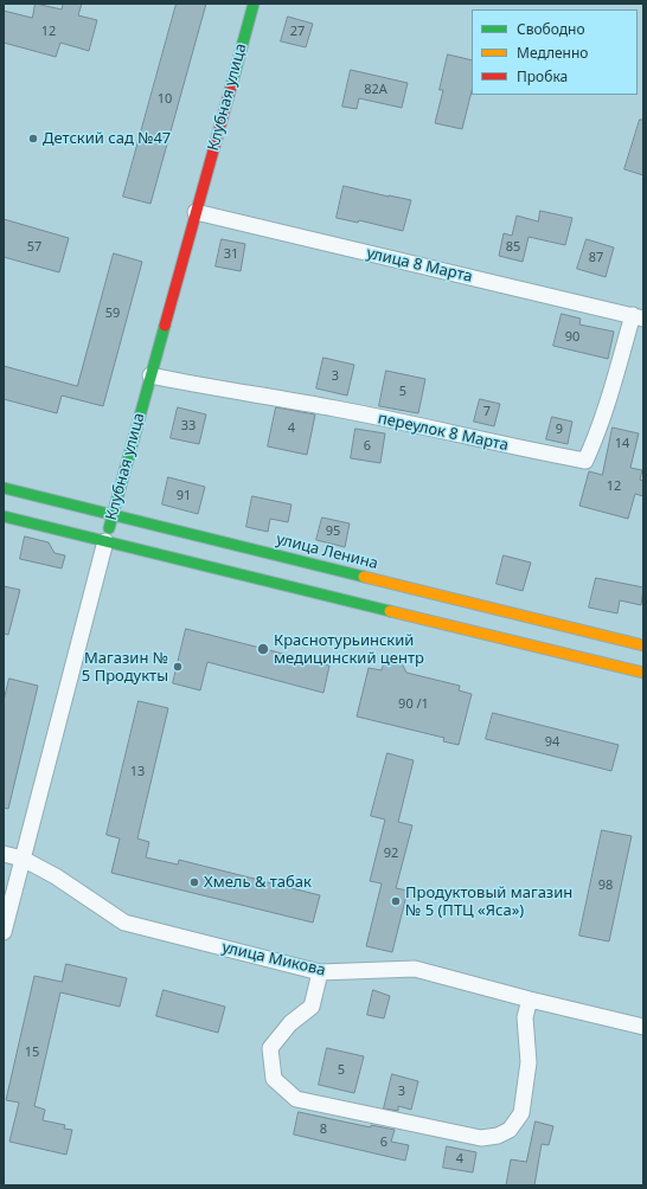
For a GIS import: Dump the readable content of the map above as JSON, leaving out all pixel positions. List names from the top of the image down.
{
  "streets": {
    "main road": ["Клубная улица", "улица Ленина"],
    "street": ["улица 8 Марта", "переулок 8 Марта", "улица Микова"]
  },
  "crossings": [
    ["Клубная улица", "улица 8 Марта"],
    ["Клубная улица", "переулок 8 Марта"],
    ["Клубная улица", "улица Ленина"],
    ["Клубная улица", "улица Микова"],
    ["улица 8 Марта", "переулок 8 Марта"]
  ],
  "places": [
    "Детский сад №47",
    "Краснотурьинский медицинский центр",
    "Магазин № 5 Продукты",
    "Хмель & табак",
    "Продуктовый магазин № 5 (ПТЦ «Яса»)"
  ],
  "house_numbers": [
    "12",
    "27",
    "82А",
    "10",
    "57",
    "85",
    "31",
    "87",
    "59",
    "90",
    "3",
    "5",
    "7",
    "33",
    "4",
    "9",
    "14",
    "6",
    "12",
    "91",
    "95",
    "90 /1",
    "94",
    "13",
    "92",
    "98",
    "15",
    "5",
    "3",
    "8",
    "6",
    "4"
  ],
  "legend": ["Свободно", "Медленно", "Пробка"]
}
